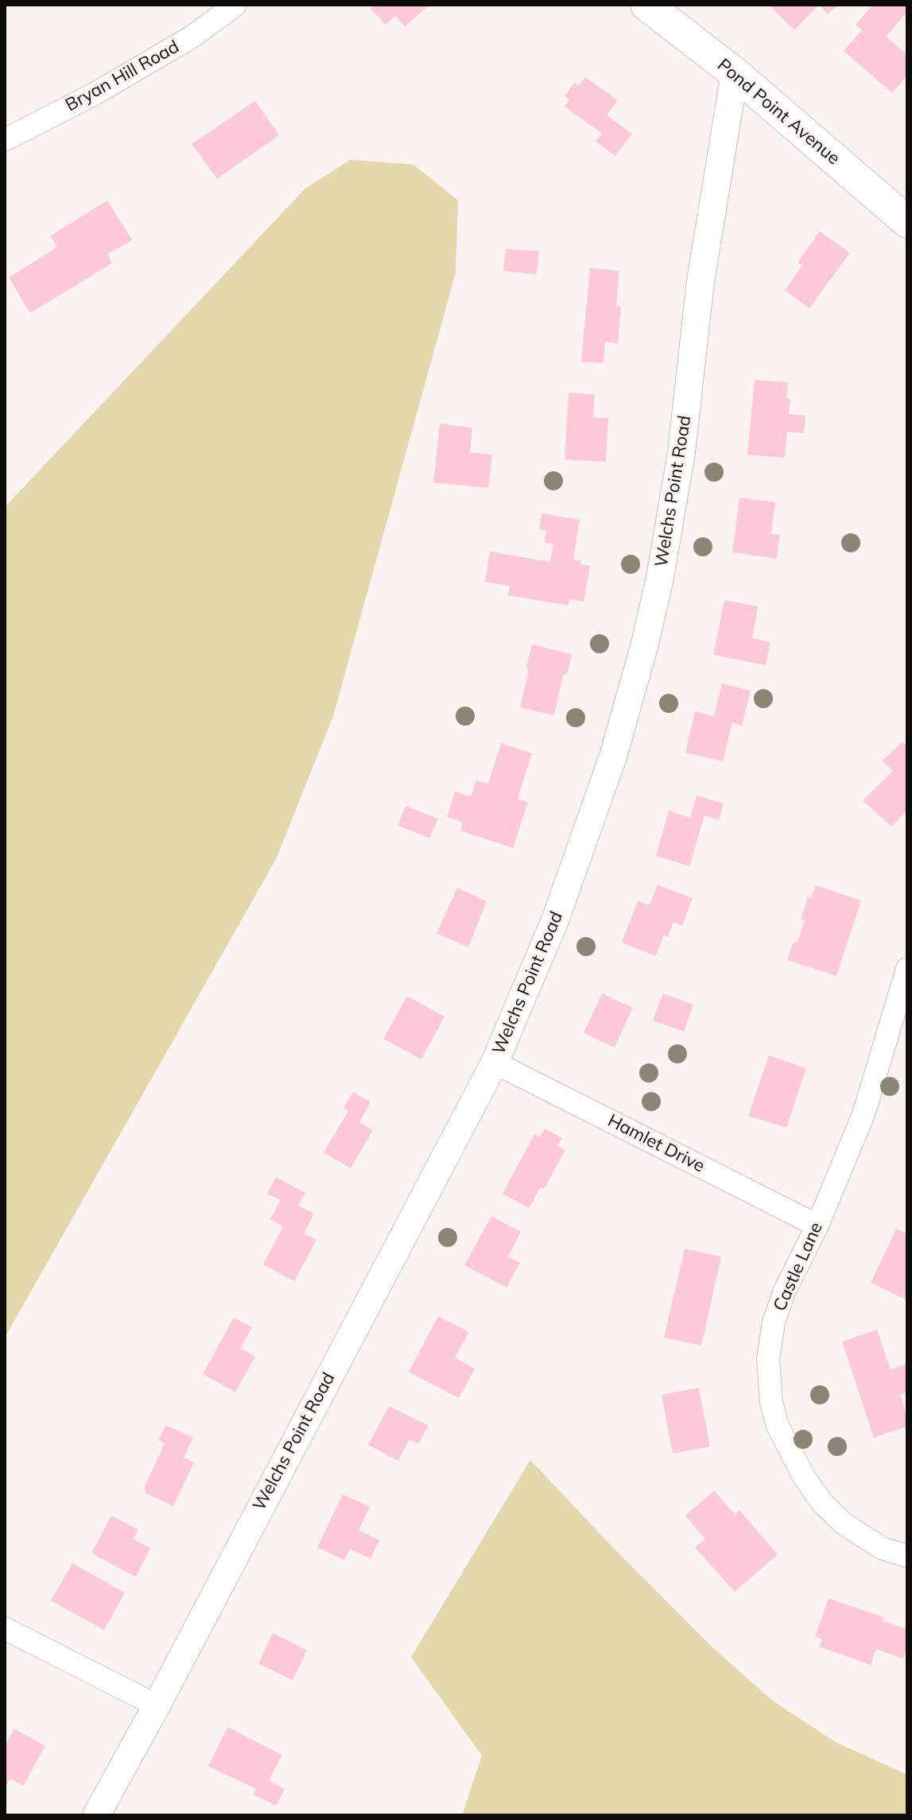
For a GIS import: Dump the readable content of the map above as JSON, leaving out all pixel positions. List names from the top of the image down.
{
  "streets": {
    "main road": ["Pond Point Avenue"],
    "street": [
      "Bryan Hill Road",
      "Welchs Point Road",
      "Hamlet Drive",
      "Castle Lane"
    ]
  },
  "crossings": [
    ["Pond Point Avenue", "Welchs Point Road"],
    ["Welchs Point Road", "Hamlet Drive"],
    ["Hamlet Drive", "Castle Lane"]
  ]
}
